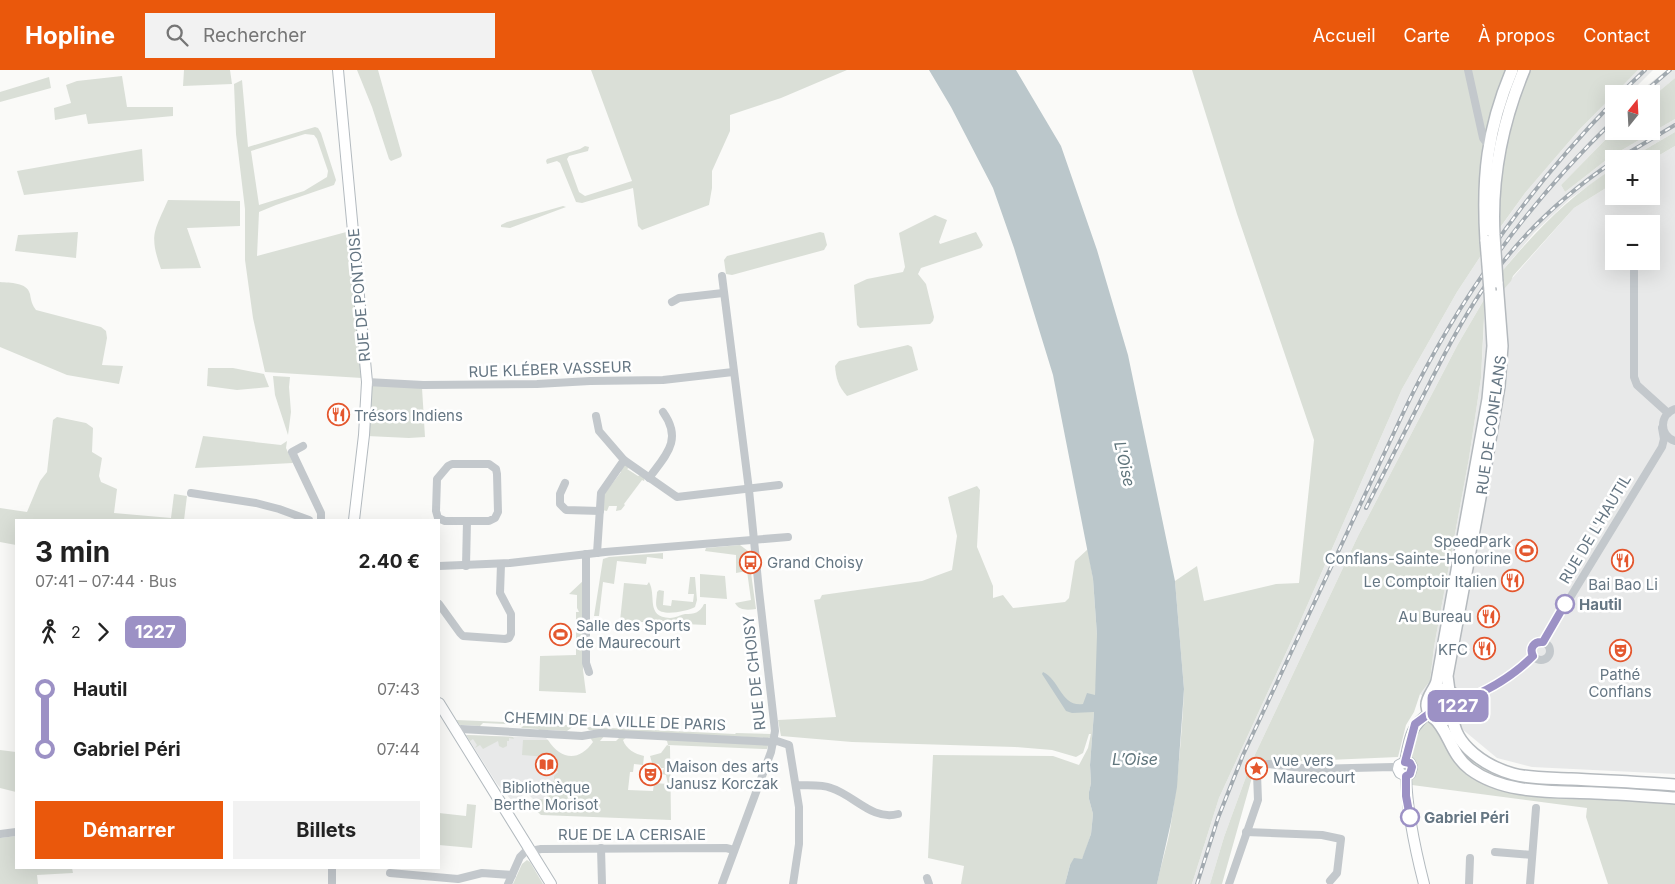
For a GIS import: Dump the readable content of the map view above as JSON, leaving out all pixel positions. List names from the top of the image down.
{
  "streets": {
    "main road": ["RUE DE PONTOISE", "RUE DE CONFLANS"],
    "street": [
      "RUE KLÉBER VASSEUR",
      "RUE DE L'HAUTIL",
      "RUE DE CHOISY",
      "CHEMIN DE LA VILLE DE PARIS",
      "RUE DE LA CERISAIE"
    ]
  },
  "crossings": [
    ["RUE DE PONTOISE", "RUE KLÉBER VASSEUR"],
    ["RUE KLÉBER VASSEUR", "RUE DE CHOISY"],
    ["RUE DE CHOISY", "CHEMIN DE LA VILLE DE PARIS"],
    ["RUE DE CHOISY", "RUE DE LA CERISAIE"]
  ],
  "water": ["L'Oise", "L’Oise"],
  "places": {
    "restaurant": [
      "Trésors Indiens",
      "Bai Bao Li",
      "Le Comptoir Italien",
      "Au Bureau",
      "KFC"
    ],
    "sports": ["SpeedPark Conflans-Sainte-Honorine", "Salle des Sports de Maurecourt"],
    "bus stop": ["Grand Choisy"],
    "other": ["Hautil", "Gabriel Péri"],
    "theatre": ["Pathé Conflans", "Maison des arts Janusz Korczak"],
    "library": ["Bibliothèque Berthe Morisot"],
    "place": ["vue vers Maurecourt"]
  },
  "lines": ["bus line 1227"],
  "north": "top",
  "page": {
    "header": "Hopline",
    "search": "Rechercher",
    "nav": [
      "Accueil",
      "Carte",
      "À propos",
      "Contact"
    ],
    "on_map": "1227",
    "map_buttons": ["+", "−"],
    "heading": ["3 min", "07:41 – 07:44 · Bus", "2.40 €"],
    "legs": ["2", "1227"],
    "list": [
      {
        "name": "Hautil",
        "value": "07:43"
      },
      {
        "name": "Gabriel Péri",
        "value": "07:44"
      }
    ],
    "buttons": ["Démarrer", "Billets"]
  }
}
